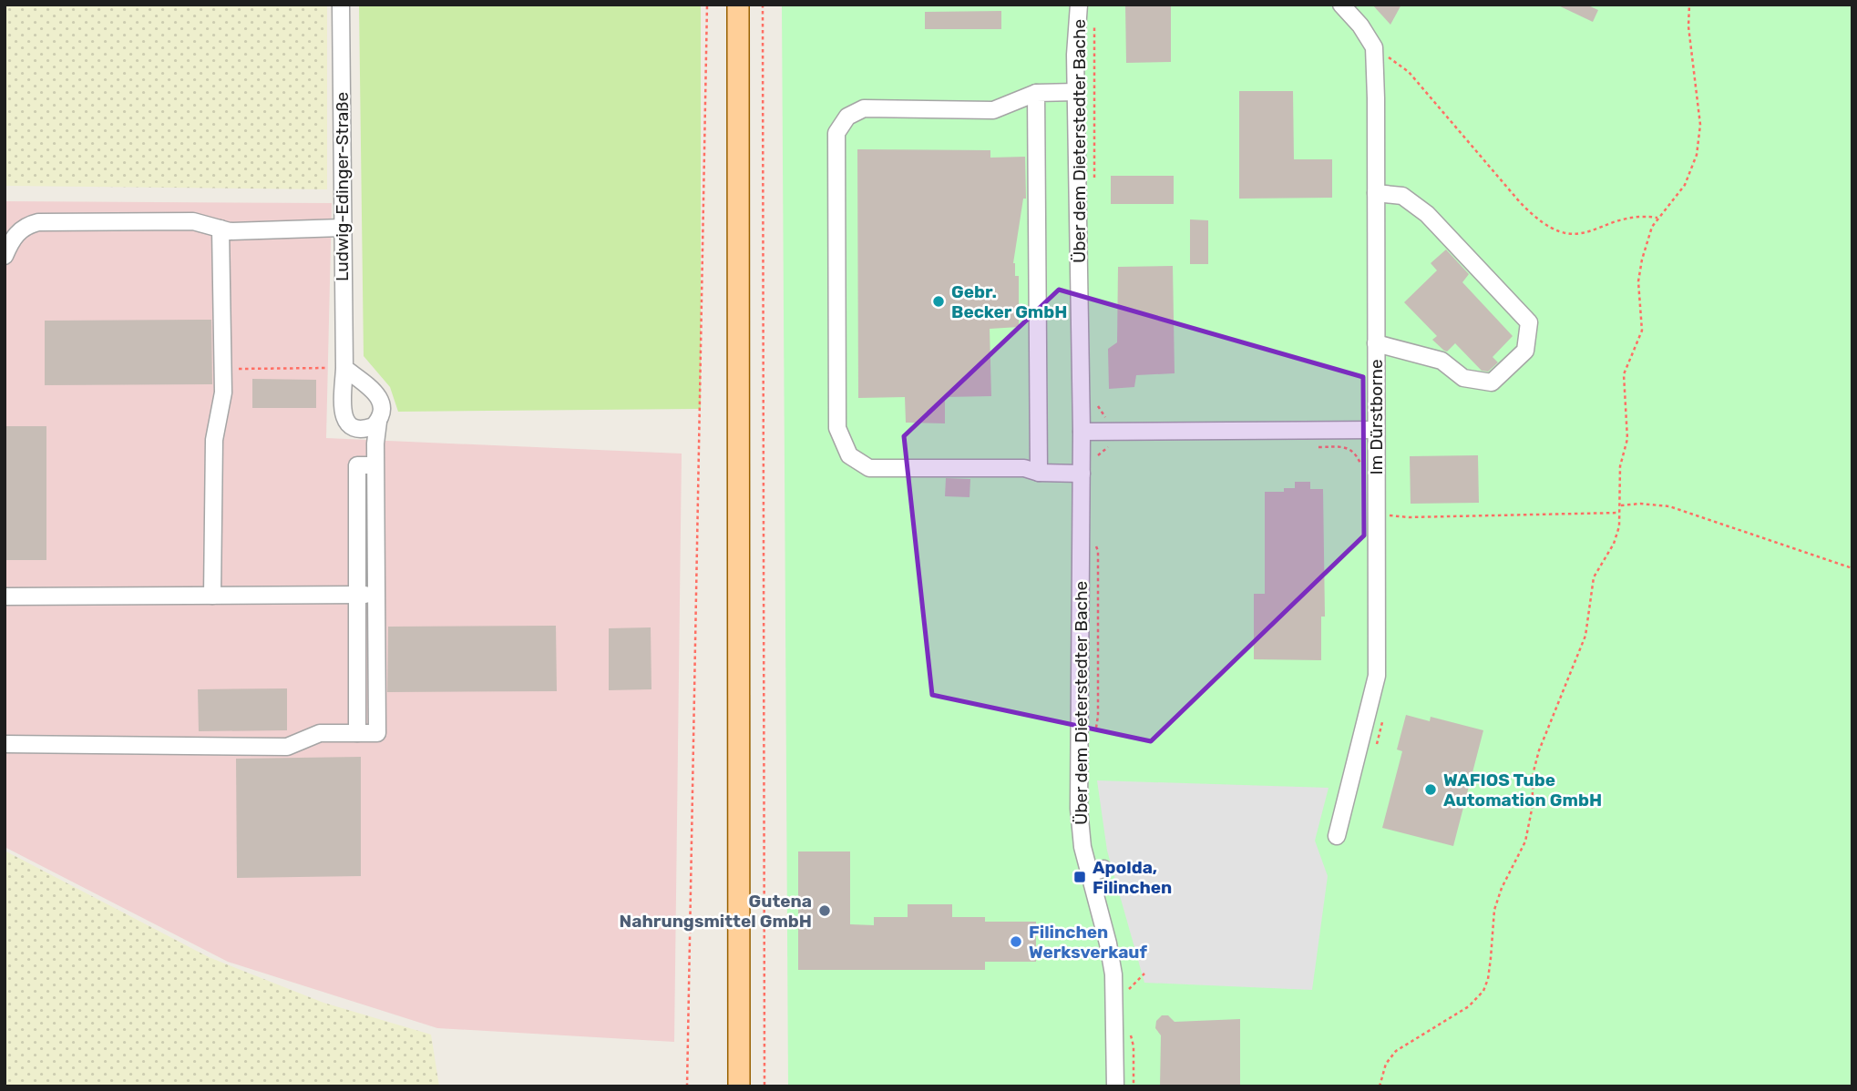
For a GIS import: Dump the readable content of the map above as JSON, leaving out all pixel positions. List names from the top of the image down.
{
  "streets": {
    "street": ["Über dem Dieterstedter Bache", "Ludwig-Edinger-Straße", "Im Dürstborne"]
  },
  "places": {
    "other": [
      "Gebr. Becker GmbH",
      "WAFIOS Tube Automation GmbH",
      "Gutena Nahrungsmittel GmbH",
      "Filinchen Werksverkauf"
    ],
    "transit": ["Apolda, Filinchen"]
  }
}
